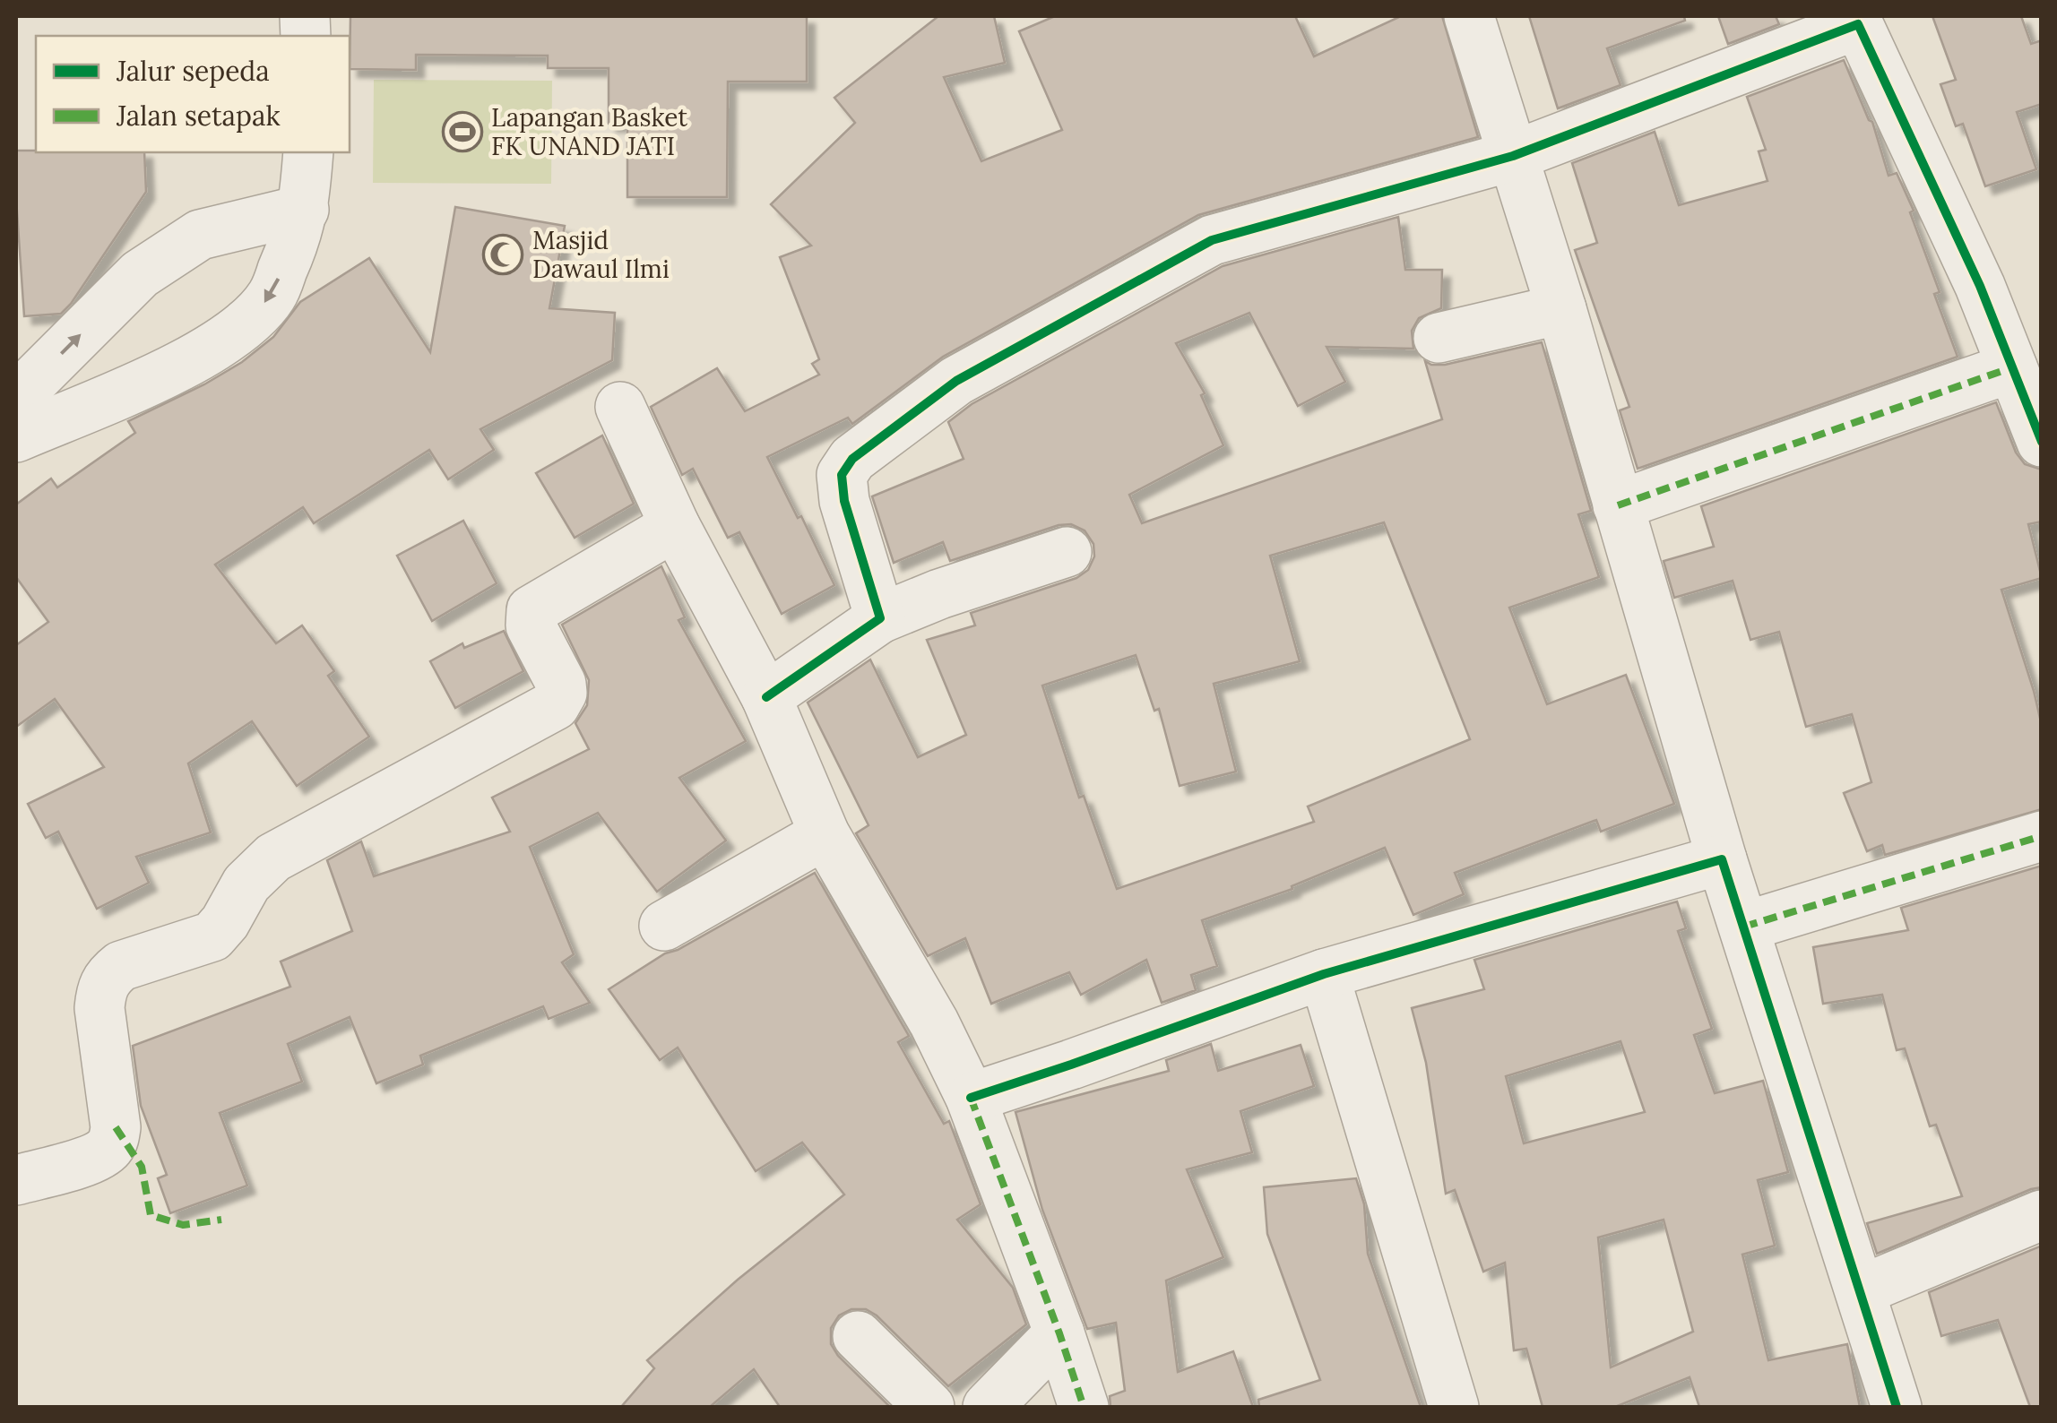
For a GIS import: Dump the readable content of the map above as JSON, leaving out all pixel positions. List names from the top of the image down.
{
  "places": {
    "sports": ["Lapangan Basket FK UNAND JATI"],
    "mosque": ["Masjid Dawaul Ilmi"]
  },
  "legend": ["Jalur sepeda", "Jalan setapak"]
}
